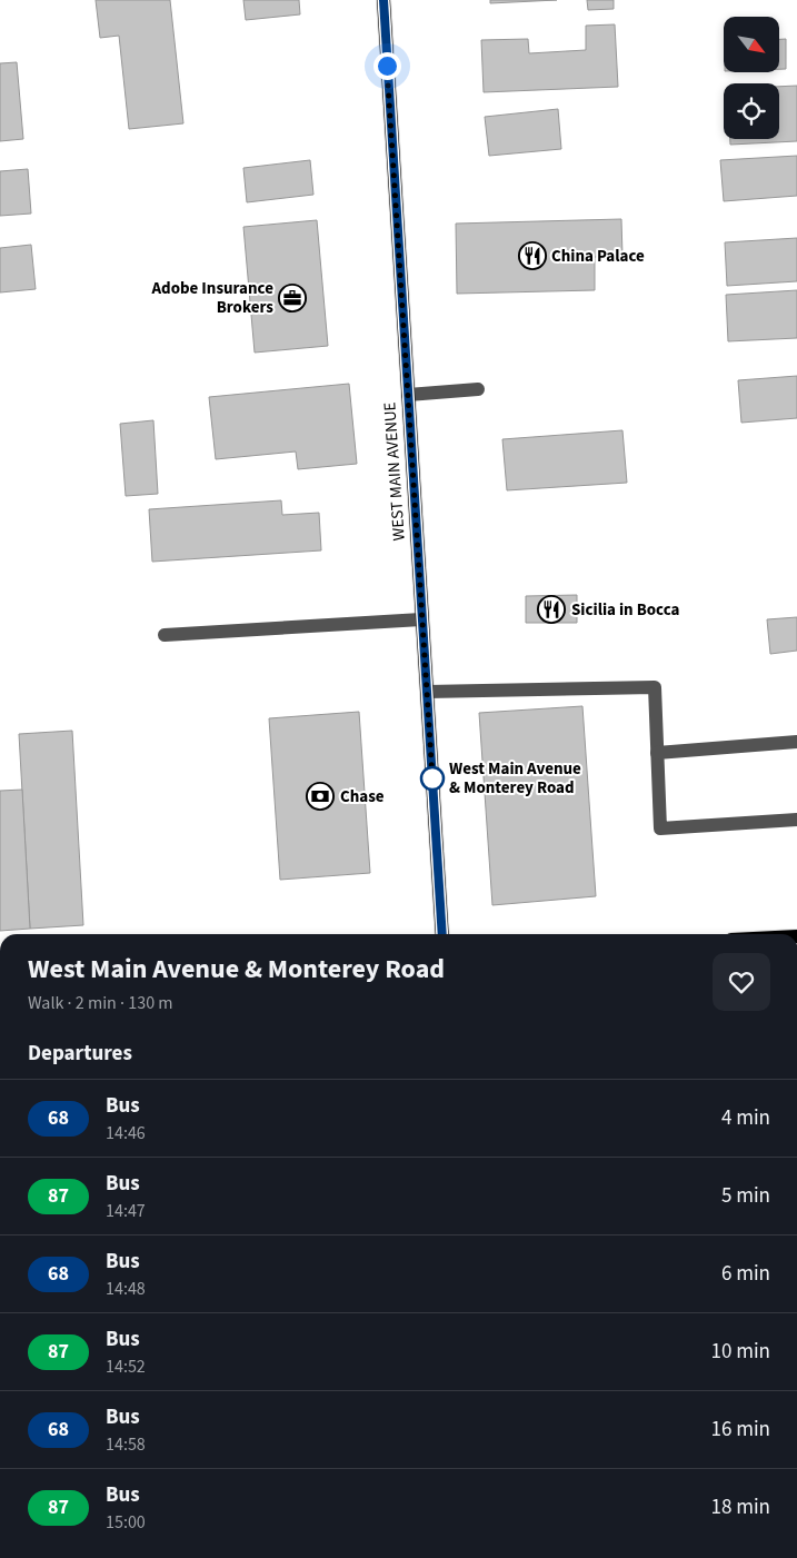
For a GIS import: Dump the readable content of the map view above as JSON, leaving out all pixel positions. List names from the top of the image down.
{
  "streets": {
    "main road": ["WEST MAIN AVENUE"]
  },
  "places": {
    "restaurant": ["China Palace", "Sicilia in Bocca"],
    "office": ["Adobe Insurance Brokers"],
    "other": ["West Main Avenue & Monterey Road"],
    "bank": ["Chase"]
  },
  "lines": ["bus line 68"],
  "north": "bottom right",
  "page": {
    "heading": [
      ["West Main Avenue & Monterey Road", "Walk · 2 min · 130 m"],
      "Departures"
    ],
    "list": [
      {
        "mark": "68",
        "name": "Bus",
        "note": "14:46",
        "value": "4 min"
      },
      {
        "mark": "87",
        "name": "Bus",
        "note": "14:47",
        "value": "5 min"
      },
      {
        "mark": "68",
        "name": "Bus",
        "note": "14:48",
        "value": "6 min"
      },
      {
        "mark": "87",
        "name": "Bus",
        "note": "14:52",
        "value": "10 min"
      },
      {
        "mark": "68",
        "name": "Bus",
        "note": "14:58",
        "value": "16 min"
      },
      {
        "mark": "87",
        "name": "Bus",
        "note": "15:00",
        "value": "18 min"
      }
    ]
  }
}
